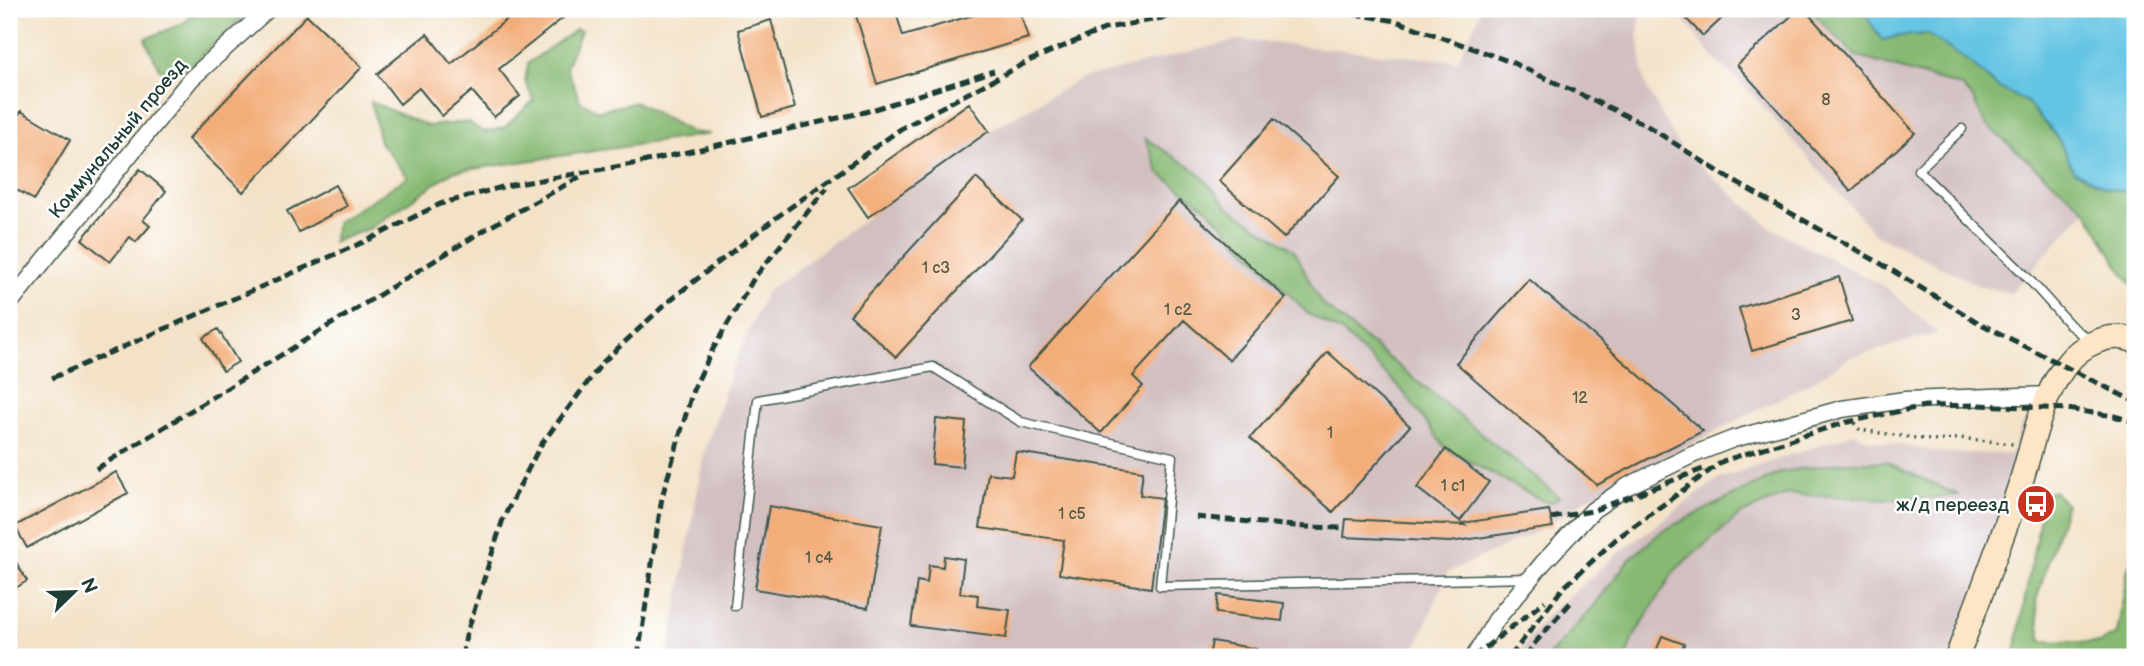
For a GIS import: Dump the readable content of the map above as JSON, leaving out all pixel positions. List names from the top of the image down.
{
  "streets": {
    "street": ["Коммунальный проезд"]
  },
  "places": {
    "bus stop": ["ж/д переезд"]
  },
  "house_numbers": [
    "8",
    "1 с3",
    "1 с2",
    "3",
    "12",
    "1",
    "1 с1",
    "1 с5",
    "1 с4"
  ],
  "north": "top right"
}
